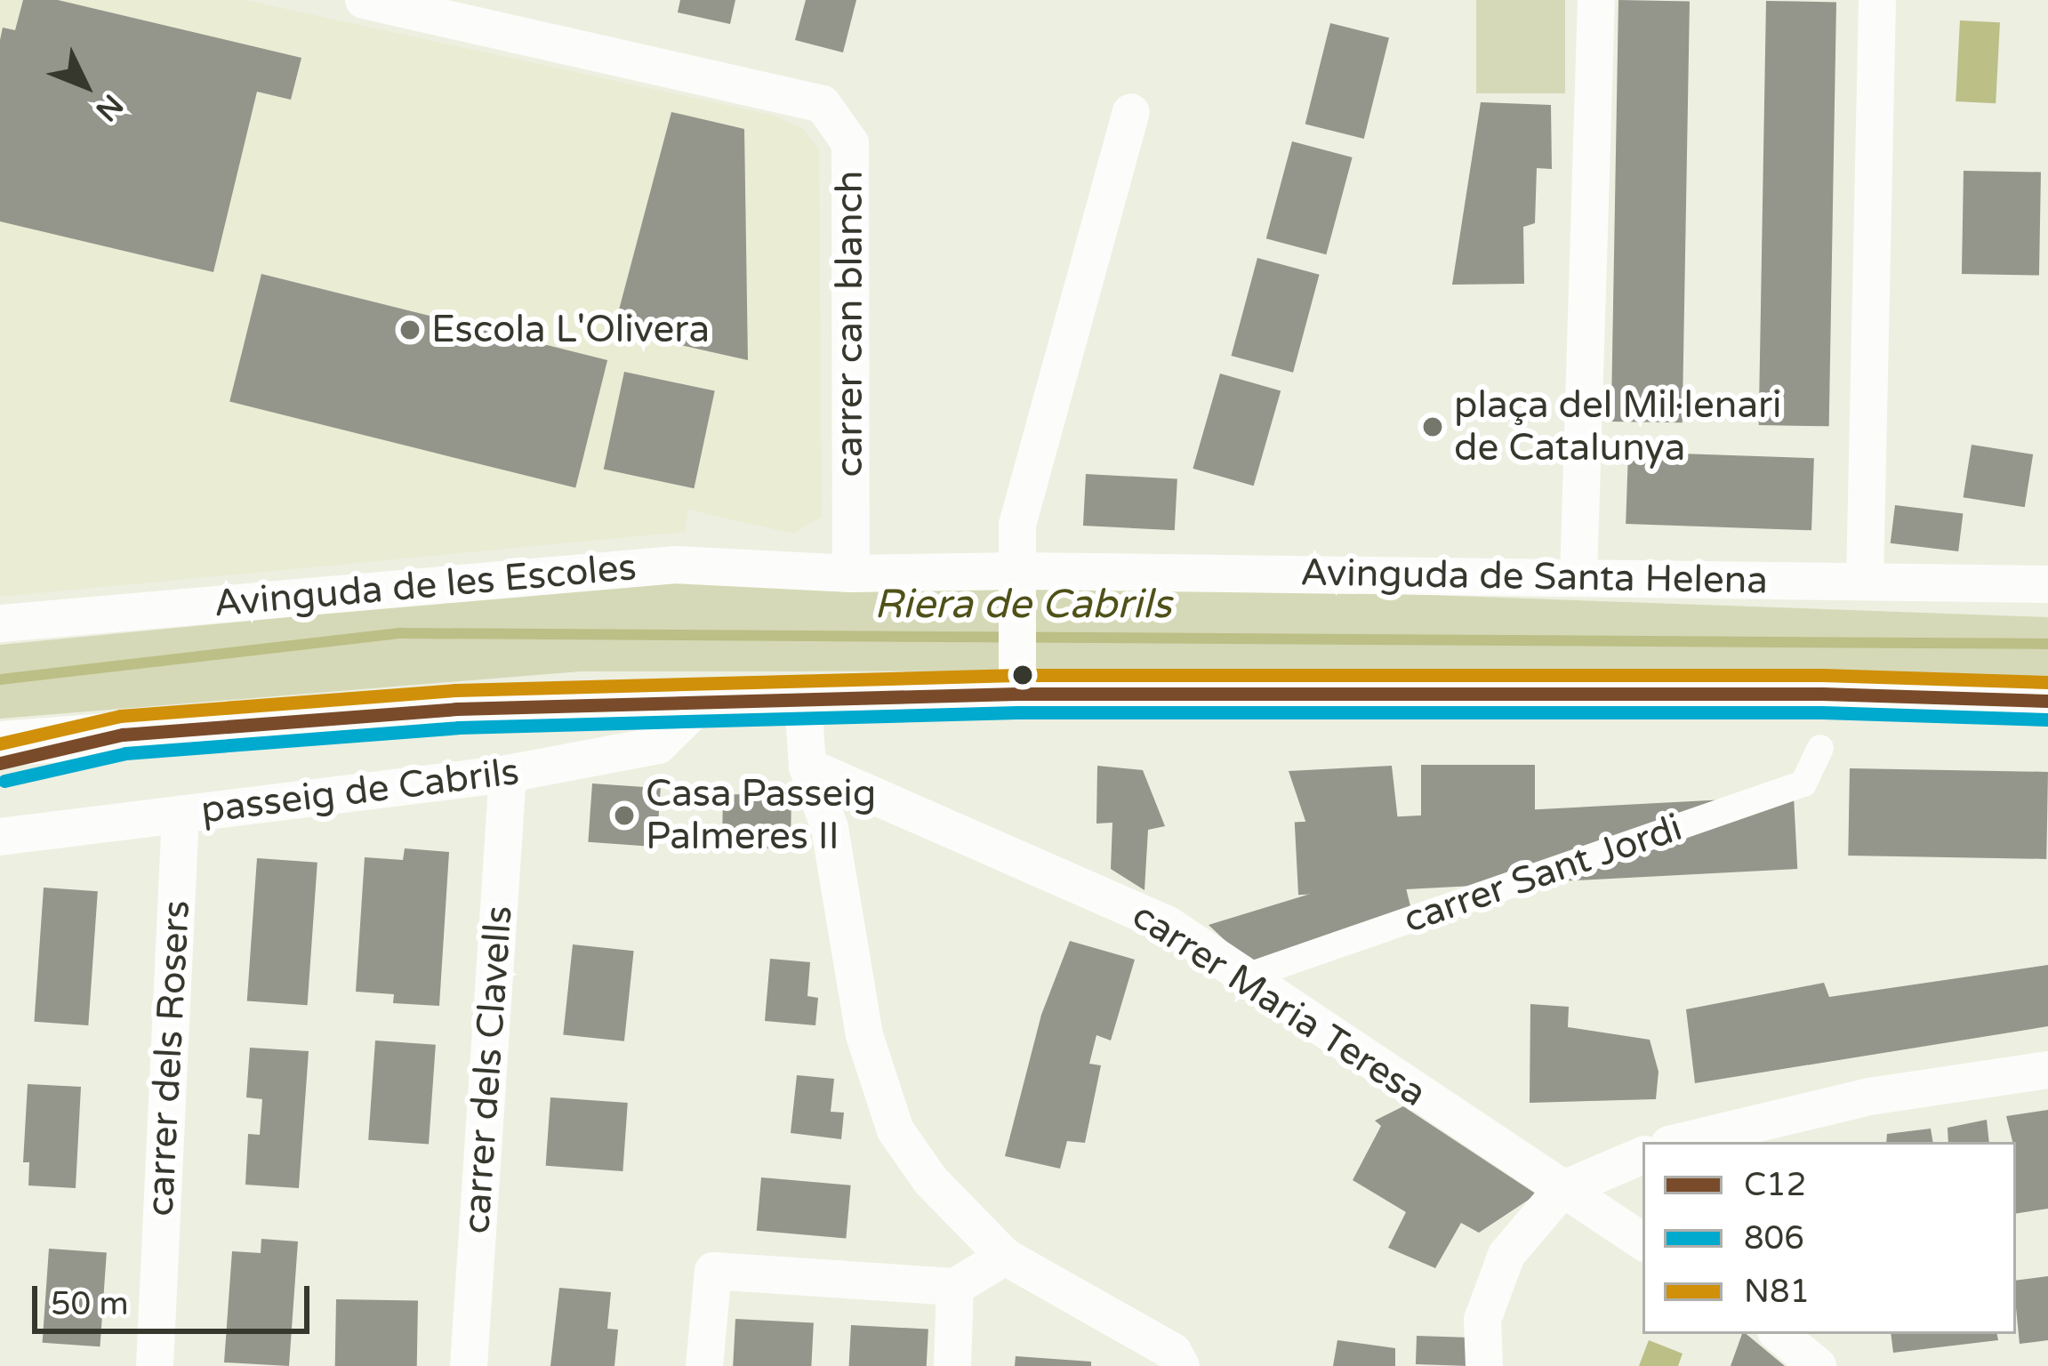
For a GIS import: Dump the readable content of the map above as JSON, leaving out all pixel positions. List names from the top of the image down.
{
  "streets": {
    "street": [
      "carrer can blanch",
      "Avinguda de Santa Helena",
      "Avinguda de les Escoles",
      "passeig de Cabrils",
      "carrer Sant Jordi",
      "carrer Maria Teresa",
      "carrer dels Rosers",
      "carrer dels Clavells"
    ]
  },
  "crossings": [
    ["carrer can blanch", "Avinguda de les Escoles"],
    ["Avinguda de Santa Helena", "Avinguda de les Escoles"],
    ["passeig de Cabrils", "carrer dels Rosers"],
    ["passeig de Cabrils", "carrer dels Clavells"],
    ["carrer Sant Jordi", "carrer Maria Teresa"]
  ],
  "water": ["Riera de Cabrils"],
  "places": ["Escola L'Olivera", "plaça del Mil·lenari de Catalunya", "Casa Passeig Palmeres II"],
  "lines": ["transit line N81", "transit line C12", "transit line 806"],
  "legend": ["C12", "806", "N81"],
  "scale_bar": "50 m",
  "north": "bottom right"
}
